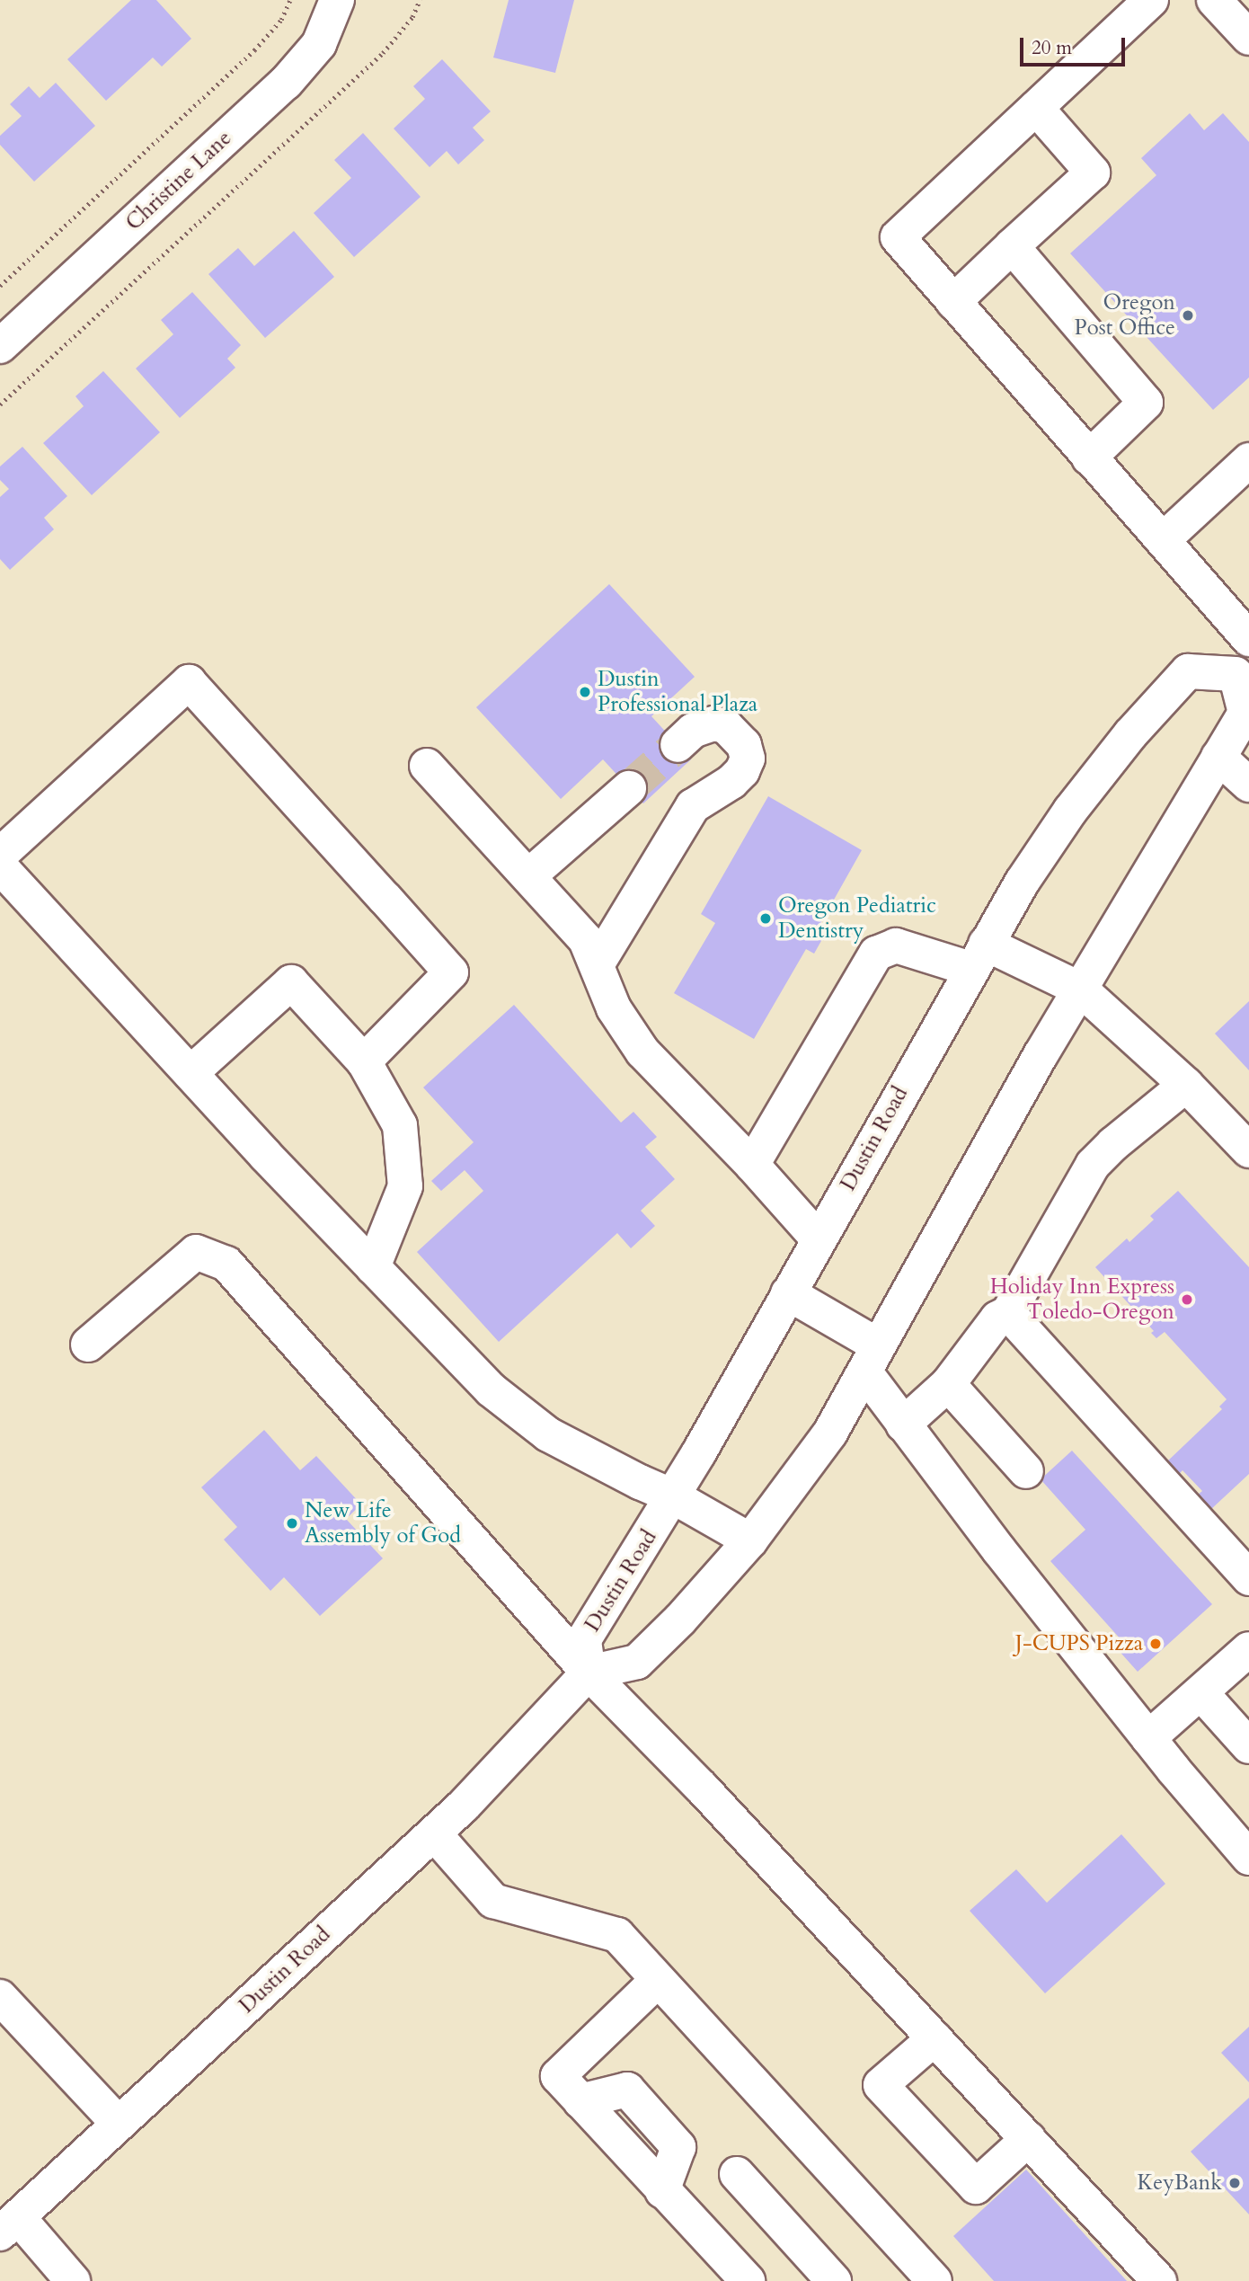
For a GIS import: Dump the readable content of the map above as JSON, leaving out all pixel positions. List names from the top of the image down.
{
  "streets": {
    "street": ["Christine Lane", "Dustin Road"]
  },
  "places": [
    "Oregon Post Office",
    "Dustin Professional Plaza",
    "Oregon Pediatric Dentistry",
    "Holiday Inn Express Toledo-Oregon",
    "New Life Assembly of God",
    "J-CUPS Pizza",
    "KeyBank"
  ],
  "scale_bar": "20 m"
}
